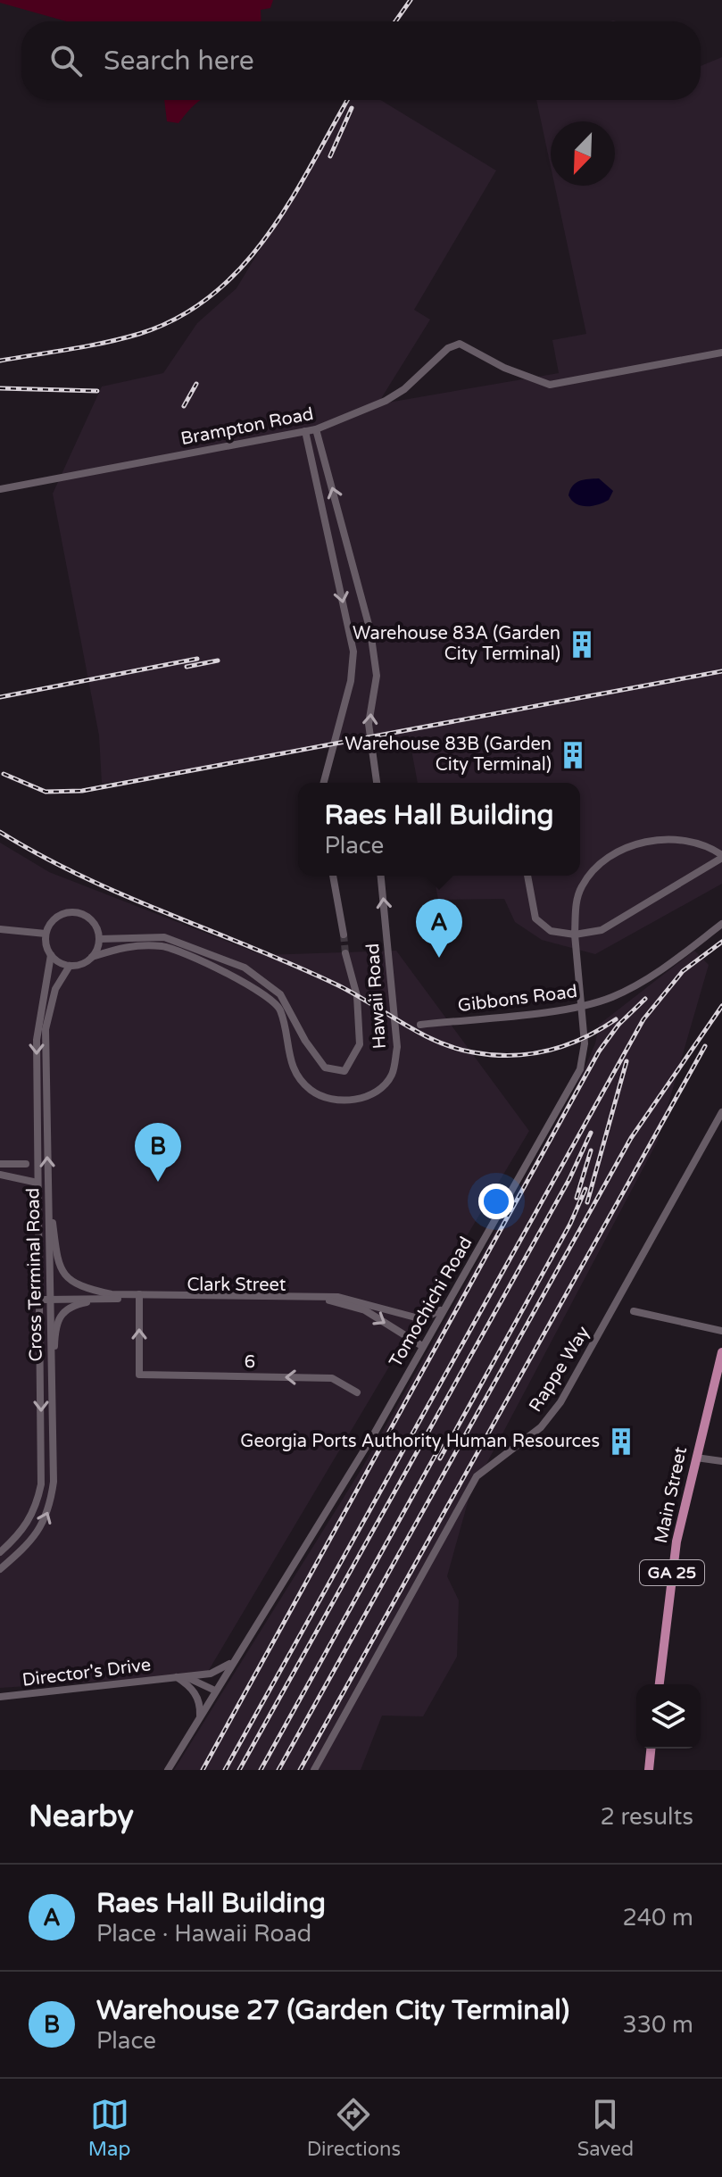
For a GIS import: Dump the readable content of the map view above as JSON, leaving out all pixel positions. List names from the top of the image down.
{
  "streets": {
    "main road": ["Main Street", "GA 25"],
    "street": [
      "Brampton Road",
      "Hawaii Road",
      "Gibbons Road",
      "Cross Terminal Road",
      "Clark Street",
      "Tomochichi Road",
      "6",
      "Rappe Way",
      "Director's Drive"
    ]
  },
  "crossings": [
    ["Hawaii Road", "Cross Terminal Road"],
    ["Gibbons Road", "Tomochichi Road"],
    ["Cross Terminal Road", "Clark Street"],
    ["Clark Street", "Tomochichi Road"],
    ["Clark Street", "6"],
    ["Tomochichi Road", "Director's Drive"]
  ],
  "places": {
    "building": ["Warehouse 83A (Garden City Terminal)", "Warehouse 83B (Garden City Terminal)", "Georgia Ports Authority Human Resources"]
  },
  "north": "bottom left",
  "page": {
    "search": "Search here",
    "popup": ["Raes Hall Building", "Place"],
    "pins": ["A", "B"],
    "heading": ["Nearby", "2 results"],
    "list": [
      {
        "mark": "A",
        "name": "Raes Hall Building",
        "note": "Place · Hawaii Road",
        "value": "240 m"
      },
      {
        "mark": "B",
        "name": "Warehouse 27 (Garden City Terminal)",
        "note": "Place",
        "value": "330 m"
      }
    ],
    "nav": ["Map", "Directions", "Saved"]
  }
}
